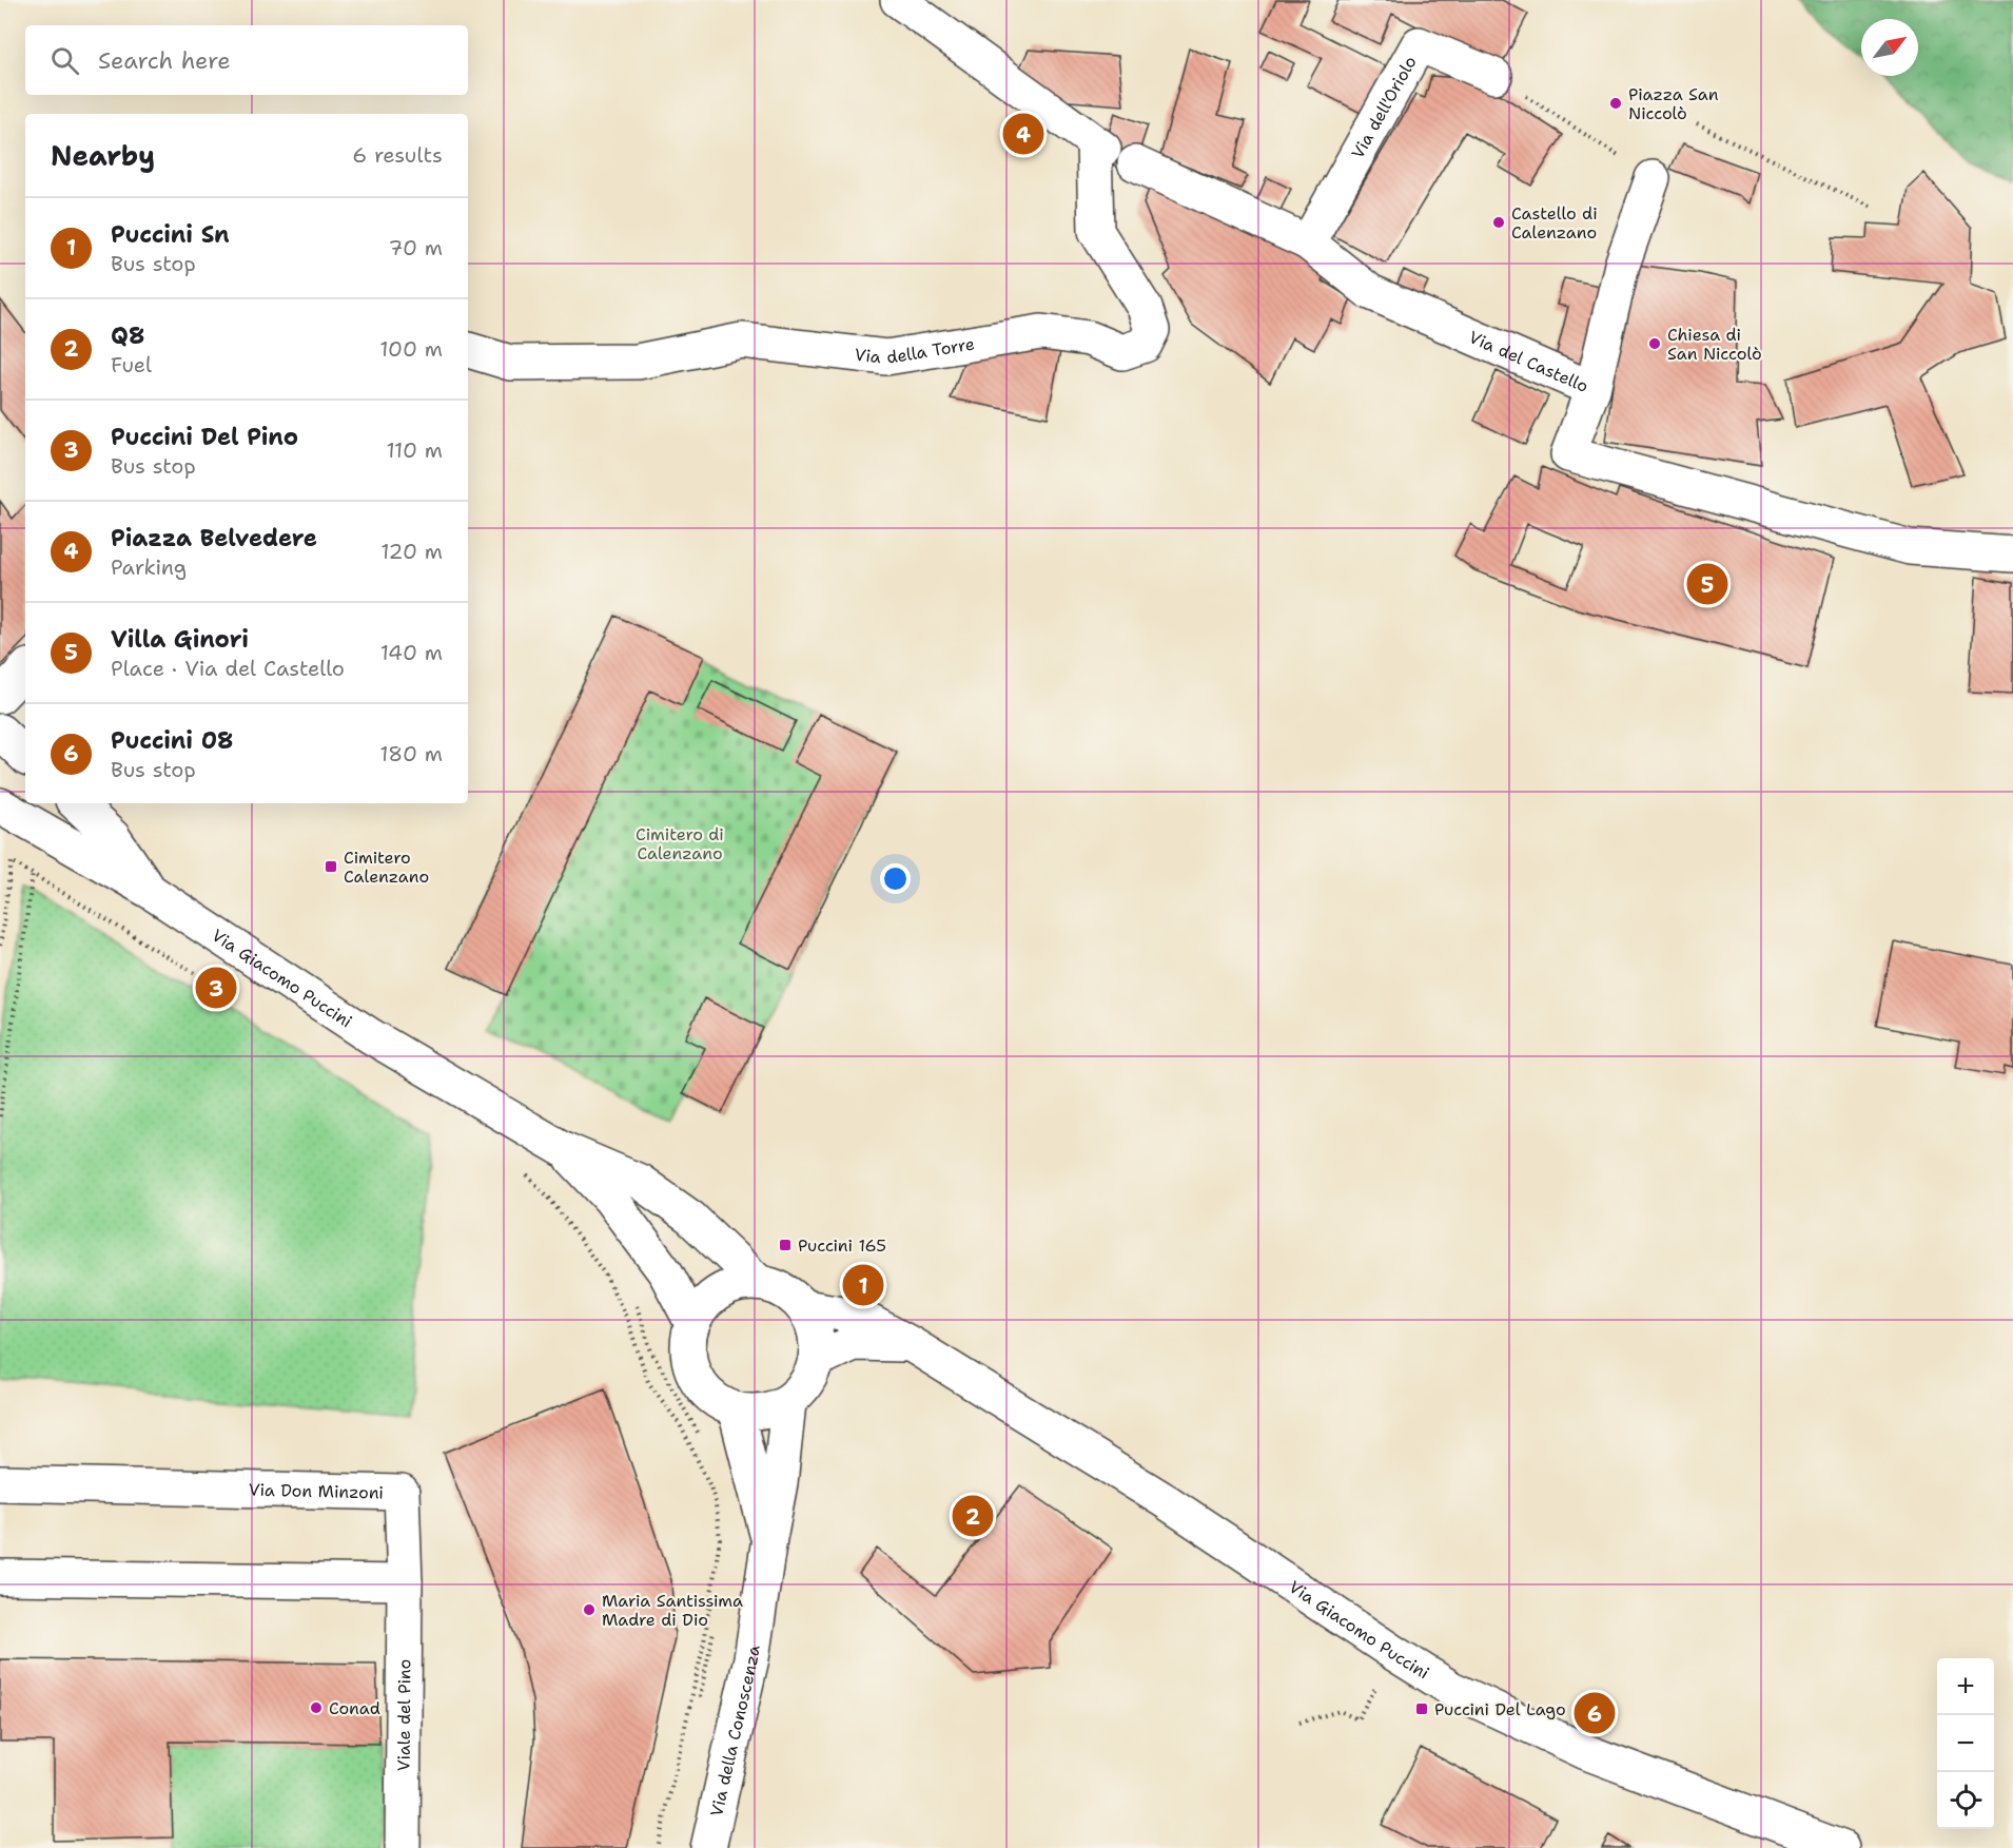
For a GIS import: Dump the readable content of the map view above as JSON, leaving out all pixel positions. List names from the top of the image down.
{
  "streets": {
    "street": [
      "Via dell'Oriolo",
      "Via della Torre",
      "Via del Castello",
      "Via Giacomo Puccini",
      "Via Don Minzoni",
      "Viale del Pino",
      "Via della Conoscenza"
    ]
  },
  "crossings": [
    ["Via dell'Oriolo", "Via del Castello"],
    ["Via Giacomo Puccini", "Via della Conoscenza"],
    ["Via Don Minzoni", "Viale del Pino"]
  ],
  "parks": ["Cimitero di Calenzano"],
  "places": {
    "other": [
      "Piazza San Niccolò",
      "Castello di Calenzano",
      "Chiesa di San Niccolò",
      "Maria Santissima Madre di Dio",
      "Conad"
    ],
    "transit": ["Cimitero Calenzano", "Puccini 165", "Puccini Del Lago"]
  },
  "north": "top right",
  "page": {
    "search": "Search here",
    "pins": [
      "4",
      "5",
      "3",
      "1",
      "2",
      "6"
    ],
    "heading": ["Nearby", "6 results"],
    "list": [
      {
        "mark": "1",
        "name": "Puccini Sn",
        "note": "Bus stop",
        "value": "70 m"
      },
      {
        "mark": "2",
        "name": "Q8",
        "note": "Fuel",
        "value": "100 m"
      },
      {
        "mark": "3",
        "name": "Puccini Del Pino",
        "note": "Bus stop",
        "value": "110 m"
      },
      {
        "mark": "4",
        "name": "Piazza Belvedere",
        "note": "Parking",
        "value": "120 m"
      },
      {
        "mark": "5",
        "name": "Villa Ginori",
        "note": "Place · Via del Castello",
        "value": "140 m"
      },
      {
        "mark": "6",
        "name": "Puccini 08",
        "note": "Bus stop",
        "value": "180 m"
      }
    ],
    "map_buttons": ["+", "−"]
  }
}
